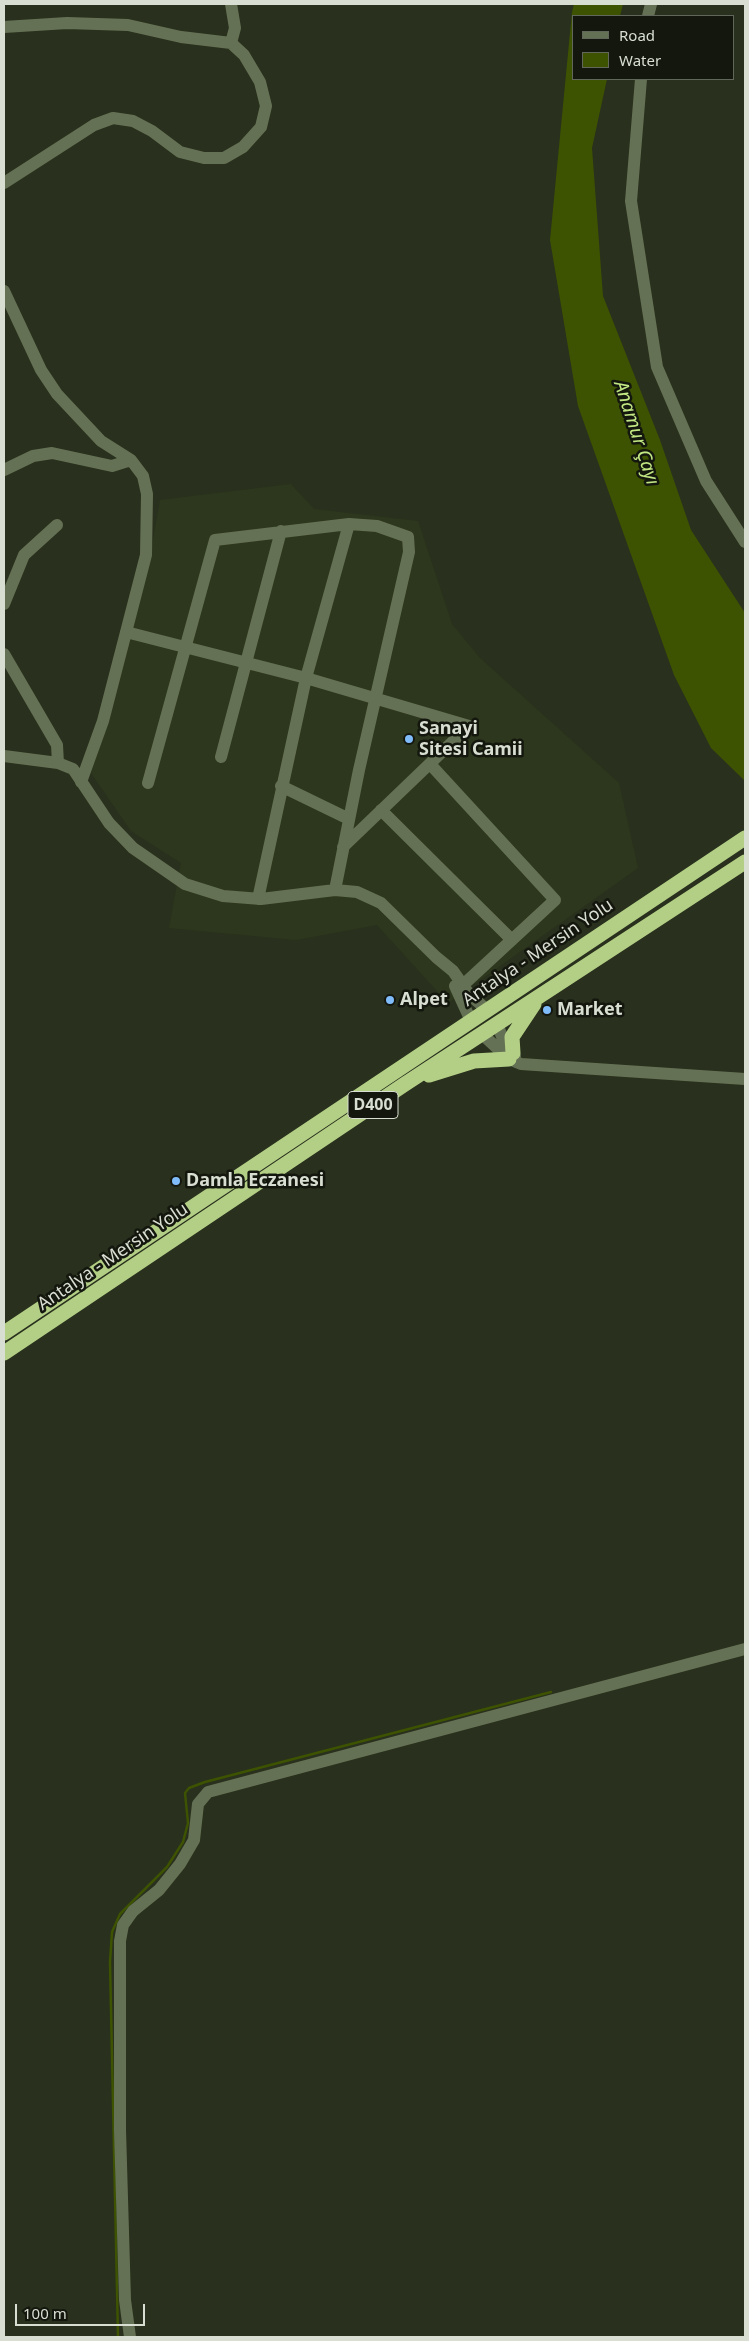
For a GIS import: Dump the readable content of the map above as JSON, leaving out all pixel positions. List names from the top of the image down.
{
  "streets": {
    "highway": ["Antalya - Mersin Yolu", "D400"]
  },
  "water": ["Anamur Çayı"],
  "places": [
    "Sanayi Sitesi Camii",
    "Alpet",
    "Market",
    "Damla Eczanesi"
  ],
  "legend": ["Road", "Water"],
  "scale_bar": "100 m"
}
